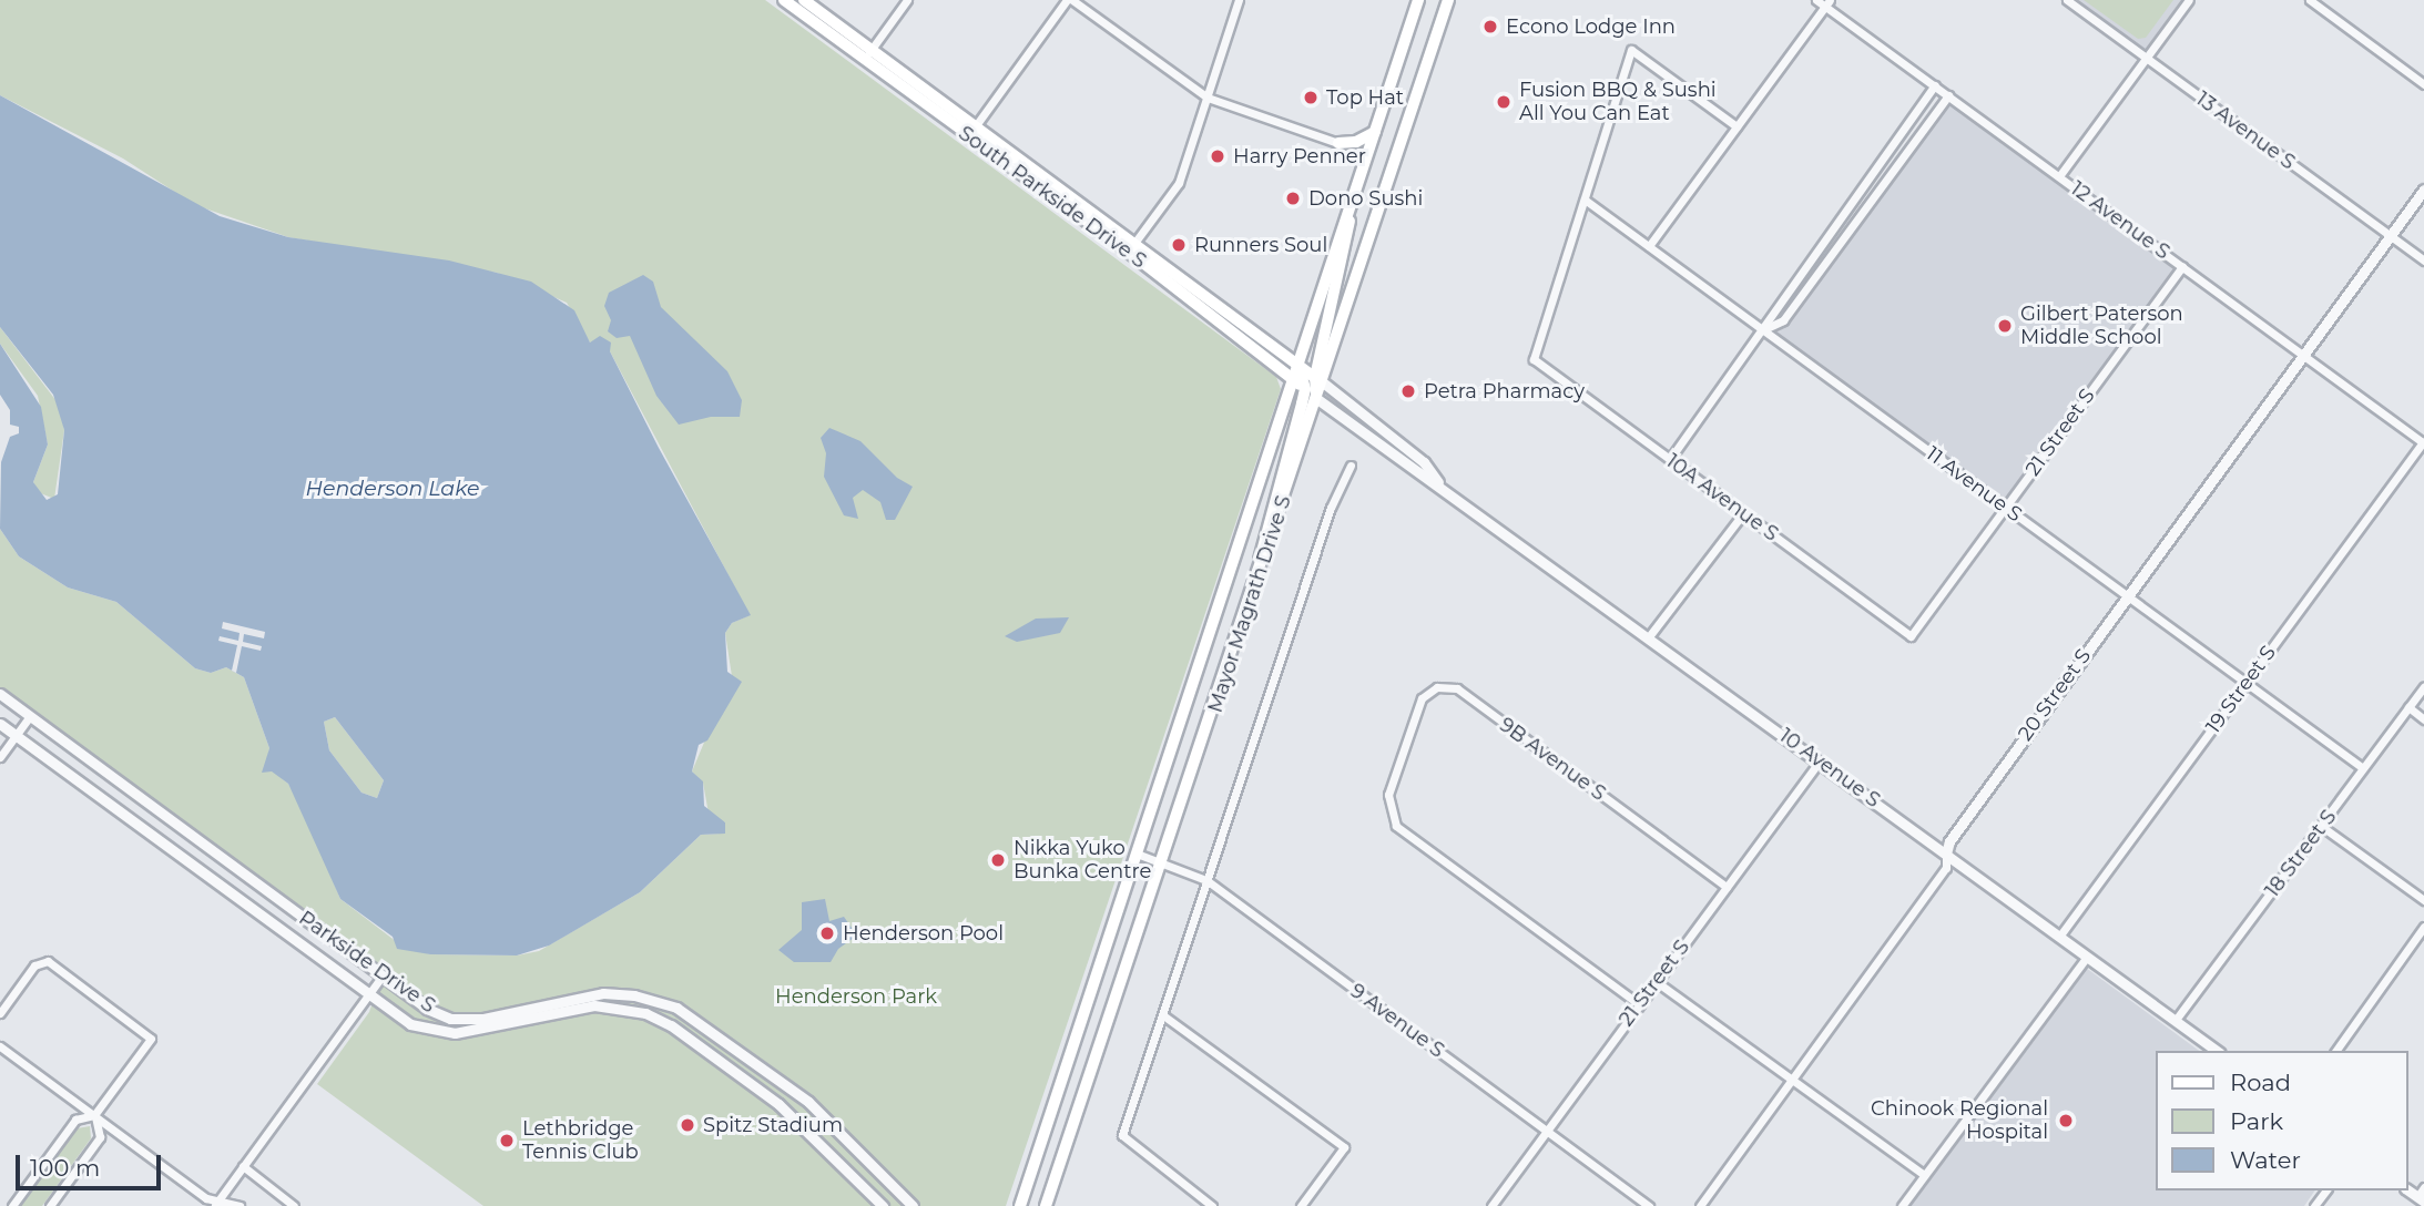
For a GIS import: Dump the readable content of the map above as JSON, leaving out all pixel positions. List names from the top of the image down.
{
  "streets": {
    "main road": ["South Parkside Drive S", "Mayor Magrath Drive S"],
    "street": [
      "13 Avenue S",
      "12 Avenue S",
      "21 Street S",
      "11 Avenue S",
      "10A Avenue S",
      "19 Street S",
      "20 Street S",
      "9B Avenue S",
      "10 Avenue S",
      "18 Street S",
      "Parkside Drive S",
      "9 Avenue S"
    ]
  },
  "crossings": [
    ["13 Avenue S", "20 Street S"],
    ["South Parkside Drive S", "Mayor Magrath Drive S"],
    ["South Parkside Drive S", "10 Avenue S"],
    ["12 Avenue S", "21 Street S"],
    ["12 Avenue S", "19 Street S"],
    ["12 Avenue S", "20 Street S"],
    ["21 Street S", "11 Avenue S"],
    ["21 Street S", "10A Avenue S"],
    ["21 Street S", "9B Avenue S"],
    ["21 Street S", "10 Avenue S"],
    ["21 Street S", "9 Avenue S"],
    ["11 Avenue S", "10A Avenue S"],
    ["11 Avenue S", "19 Street S"],
    ["11 Avenue S", "20 Street S"],
    ["11 Avenue S", "18 Street S"],
    ["Mayor Magrath Drive S", "10 Avenue S"],
    ["Mayor Magrath Drive S", "9 Avenue S"],
    ["19 Street S", "10 Avenue S"],
    ["20 Street S", "10 Avenue S"],
    ["10 Avenue S", "18 Street S"]
  ],
  "water": ["Henderson Lake"],
  "parks": ["Henderson Park"],
  "places": [
    "Econo Lodge Inn",
    "Top Hat",
    "Fusion BBQ & Sushi All You Can Eat",
    "Harry Penner",
    "Dono Sushi",
    "Runners Soul",
    "Gilbert Paterson Middle School",
    "Petra Pharmacy",
    "Nikka Yuko Bunka Centre",
    "Henderson Pool",
    "Chinook Regional Hospital",
    "Spitz Stadium",
    "Lethbridge Tennis Club"
  ],
  "legend": ["Road", "Park", "Water"],
  "scale_bar": "100 m"
}
